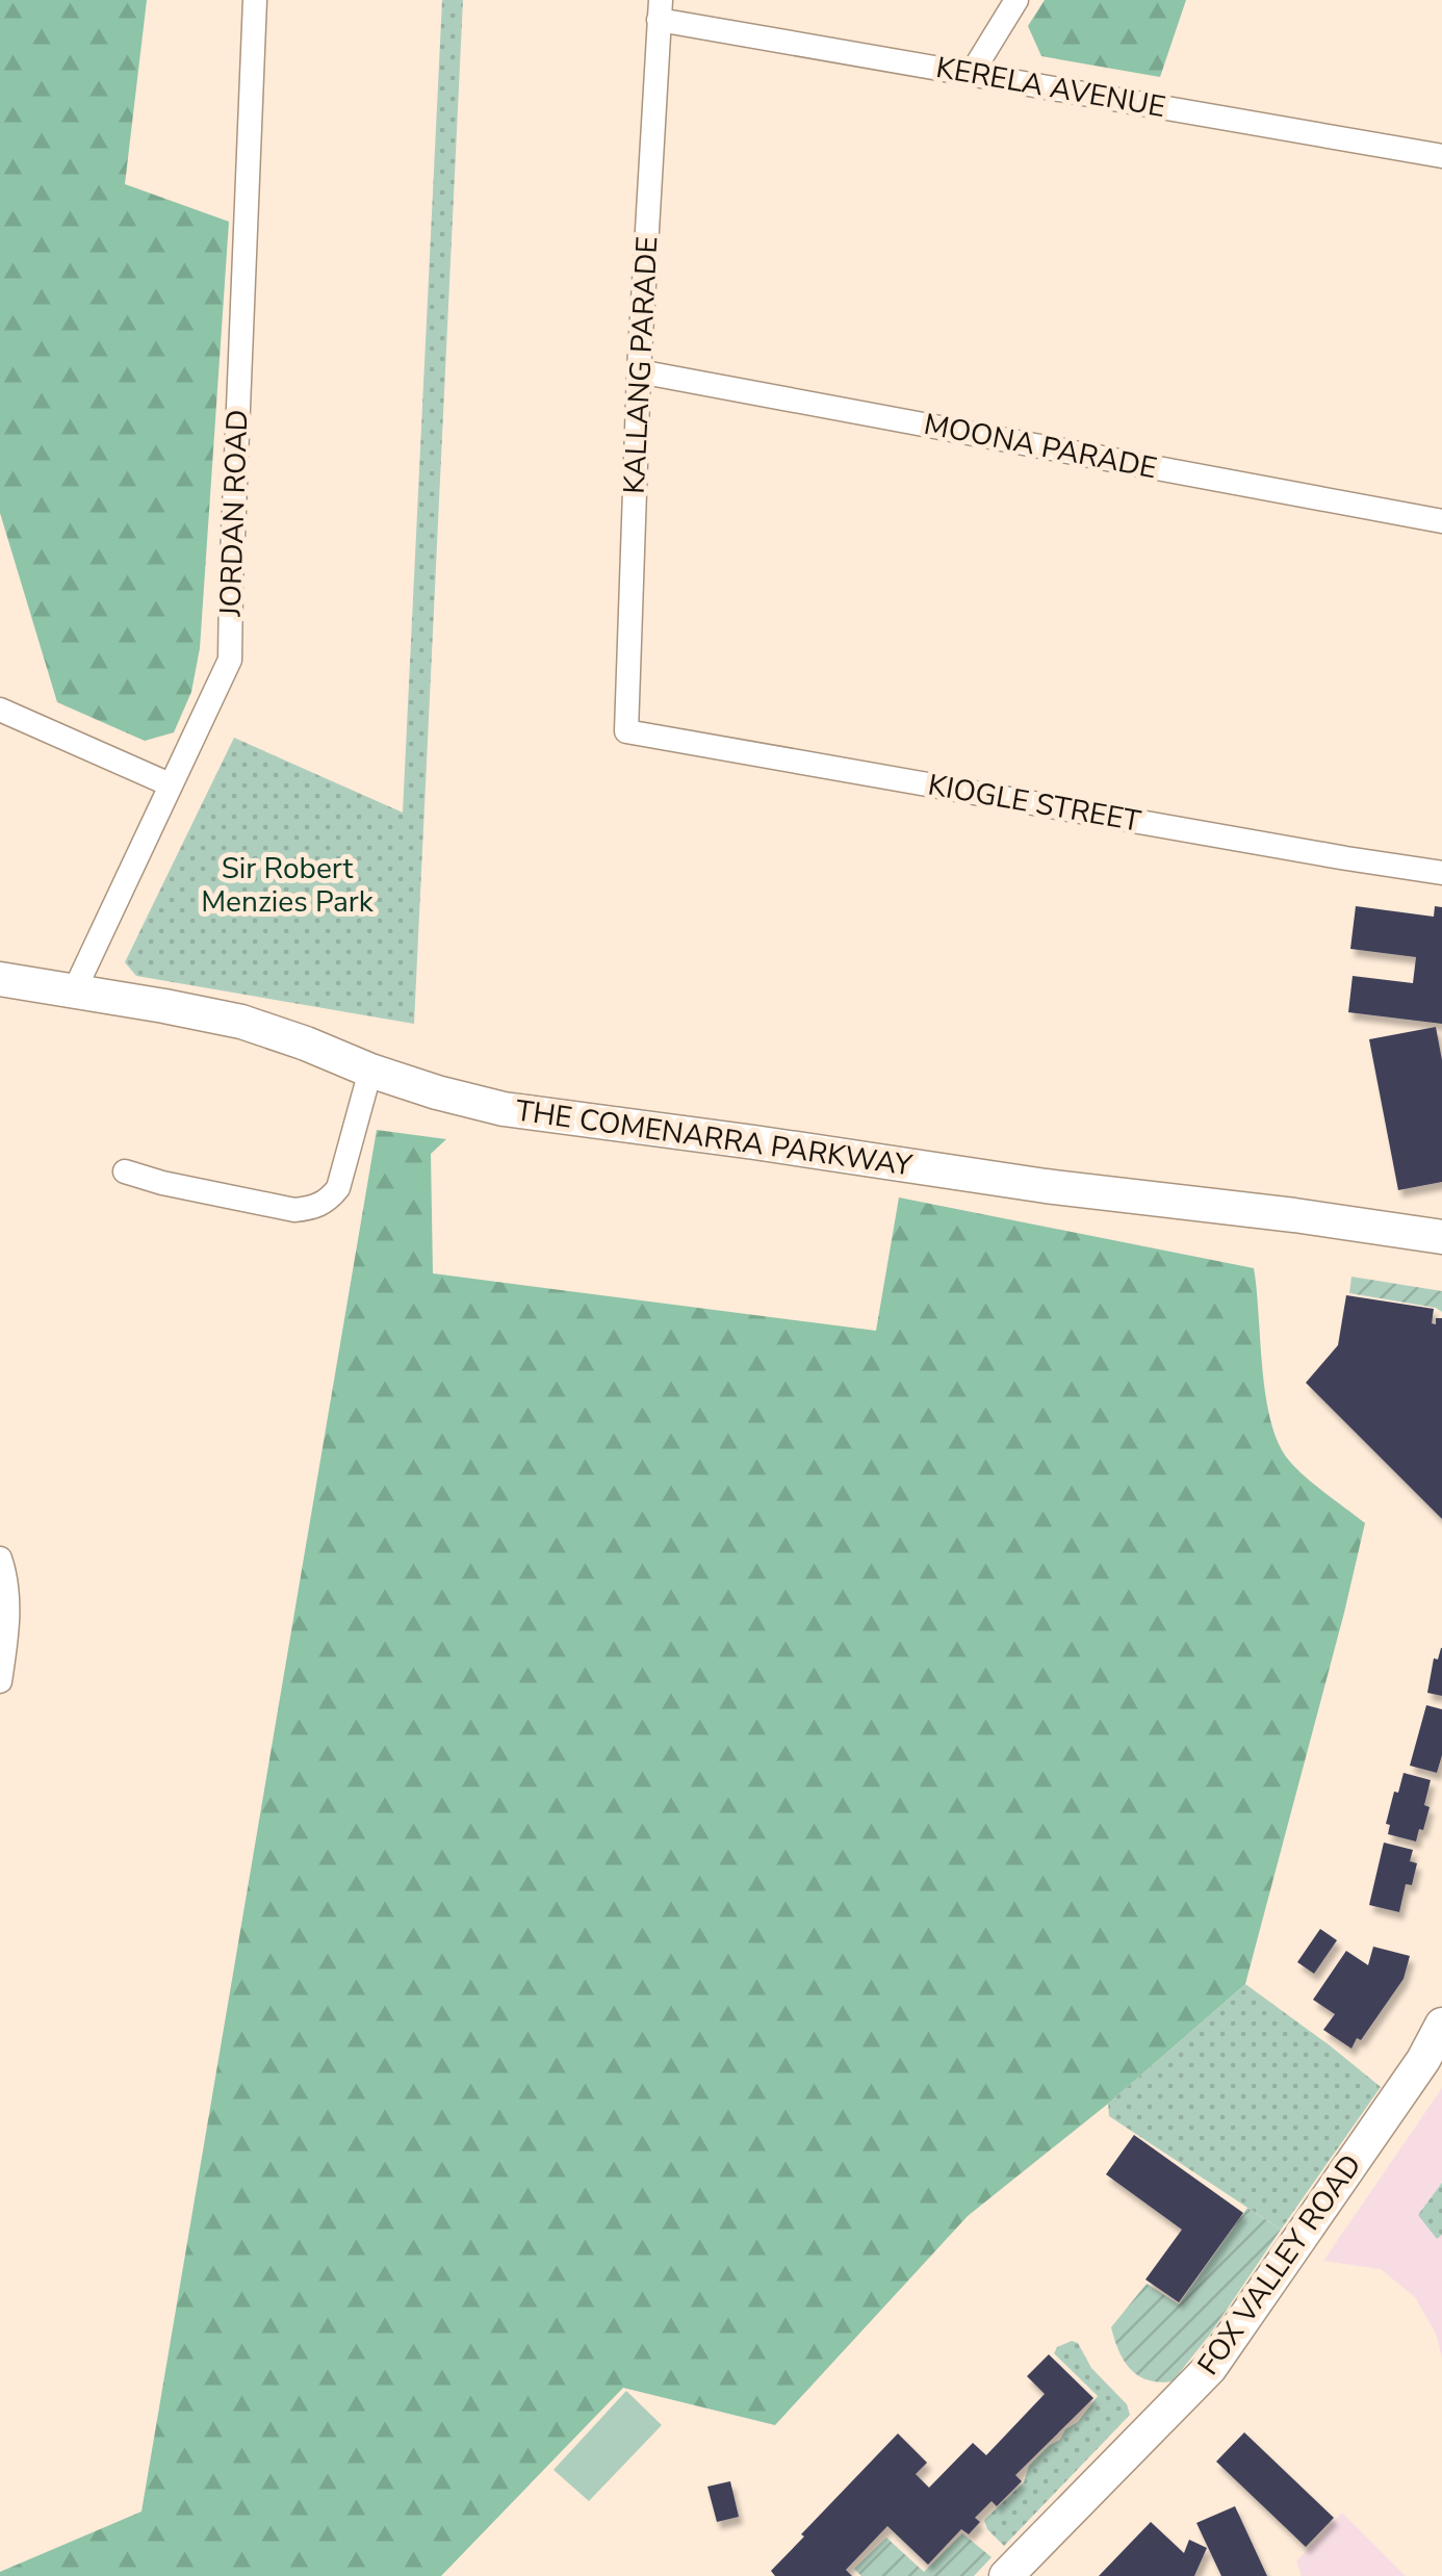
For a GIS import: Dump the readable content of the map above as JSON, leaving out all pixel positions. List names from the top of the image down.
{
  "streets": {
    "main road": ["THE COMENARRA PARKWAY", "FOX VALLEY ROAD"],
    "street": [
      "KERELA AVENUE",
      "KALLANG PARADE",
      "MOONA PARADE",
      "JORDAN ROAD",
      "KIOGLE STREET"
    ]
  },
  "crossings": [
    ["KERELA AVENUE", "KALLANG PARADE"],
    ["KALLANG PARADE", "MOONA PARADE"],
    ["KALLANG PARADE", "KIOGLE STREET"],
    ["JORDAN ROAD", "THE COMENARRA PARKWAY"]
  ],
  "parks": ["Sir Robert Menzies Park"]
}
